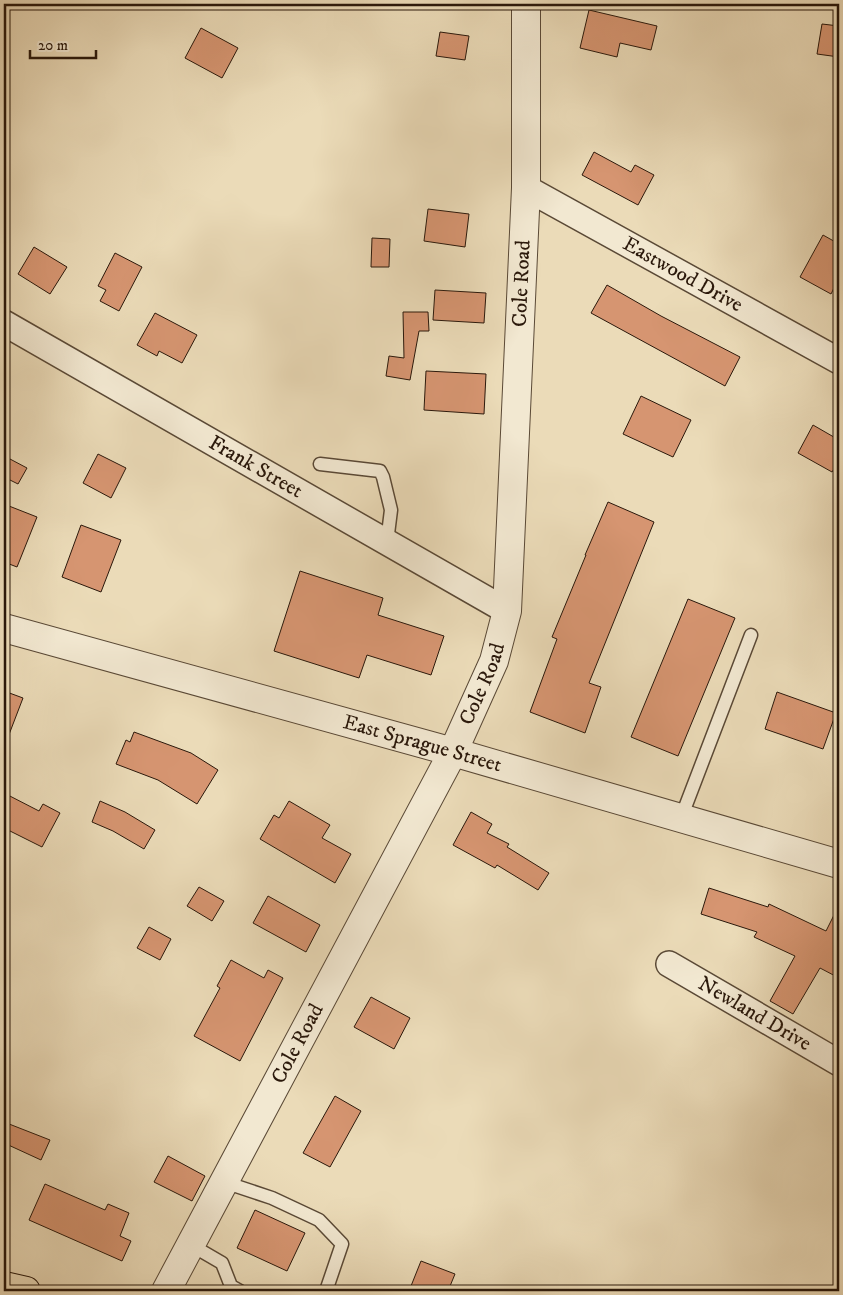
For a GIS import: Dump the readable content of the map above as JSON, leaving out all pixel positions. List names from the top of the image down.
{
  "streets": {
    "street": [
      "Eastwood Drive",
      "Cole Road",
      "Frank Street",
      "East Sprague Street",
      "Newland Drive"
    ]
  },
  "crossings": [
    ["Eastwood Drive", "Cole Road"],
    ["Cole Road", "Frank Street"],
    ["Cole Road", "East Sprague Street"]
  ],
  "scale_bar": "20 m"
}
